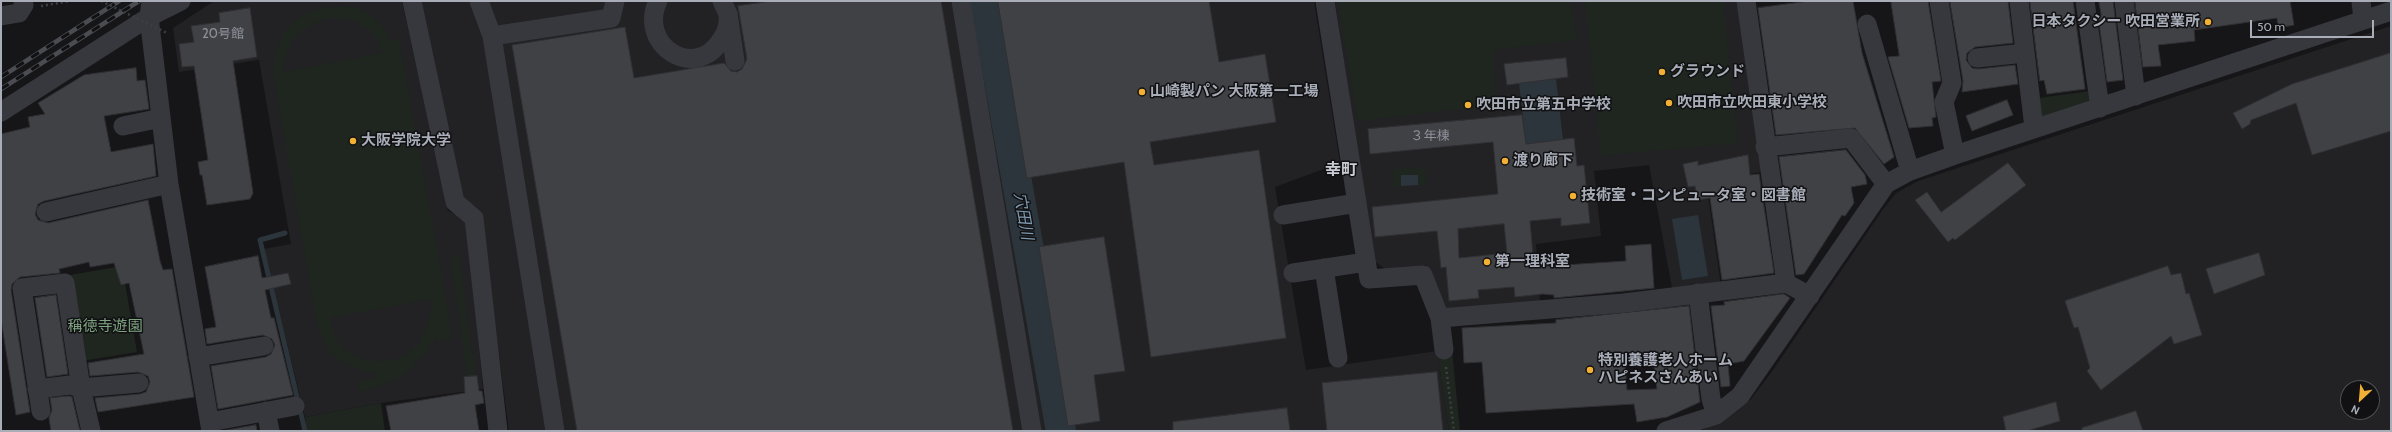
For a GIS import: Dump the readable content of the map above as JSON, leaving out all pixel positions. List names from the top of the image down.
{
  "districts": ["幸町"],
  "water": ["穴田川"],
  "parks": ["稱徳寺遊園"],
  "places": [
    "日本タクシー 吹田営業所",
    "グラウンド",
    "山崎製パン 大阪第一工場",
    "吹田市立吹田東小学校",
    "吹田市立第五中学校",
    "大阪学院大学",
    "渡り廊下",
    "技術室・コンピュータ室・図書館",
    "第一理科室",
    "特別養護老人ホーム ハピネスさんあい"
  ],
  "house_numbers": ["20号館", "３年棟"],
  "scale_bar": "50 m",
  "north": "bottom left"
}
